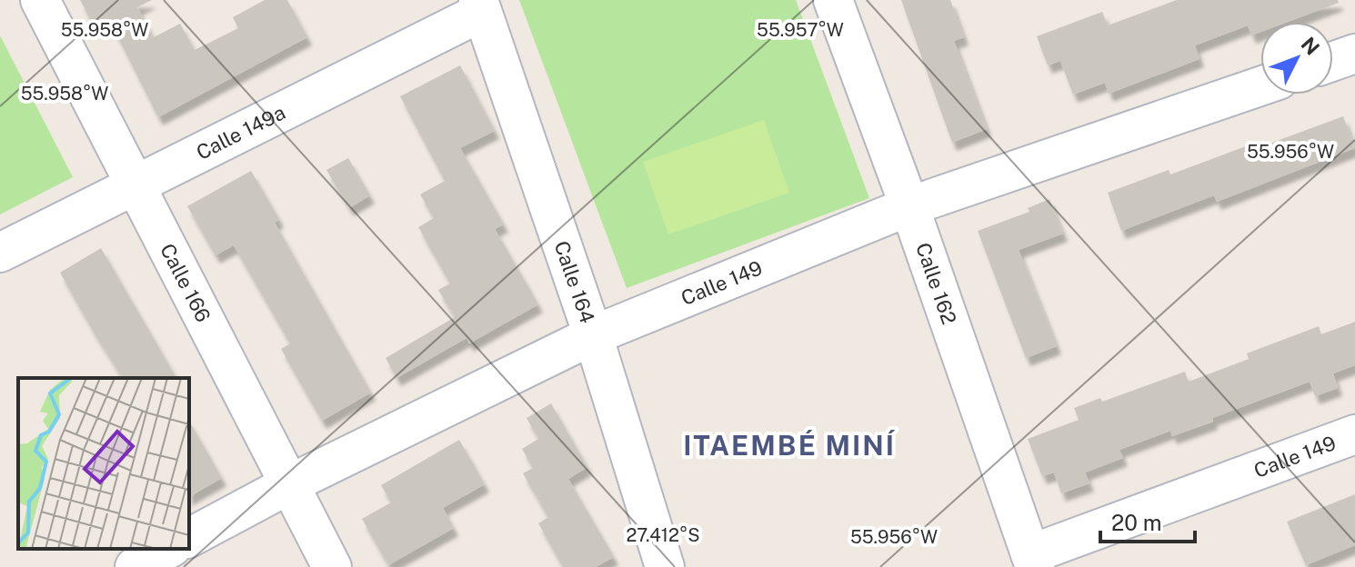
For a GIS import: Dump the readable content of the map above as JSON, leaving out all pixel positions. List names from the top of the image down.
{
  "streets": {
    "street": [
      "Calle 149a",
      "Calle 164",
      "Calle 149",
      "Calle 162",
      "Calle 166"
    ]
  },
  "crossings": [
    ["Calle 149a", "Calle 164"],
    ["Calle 149a", "Calle 166"],
    ["Calle 164", "Calle 149"],
    ["Calle 149", "Calle 162"],
    ["Calle 149", "Calle 166"]
  ],
  "districts": ["ITAEMBÉ MINÍ"],
  "scale_bar": "20 m",
  "north": "top right",
  "coordinates": [
    "55.958°W",
    "55.957°W",
    "55.956°W",
    "27.412°S"
  ]
}
